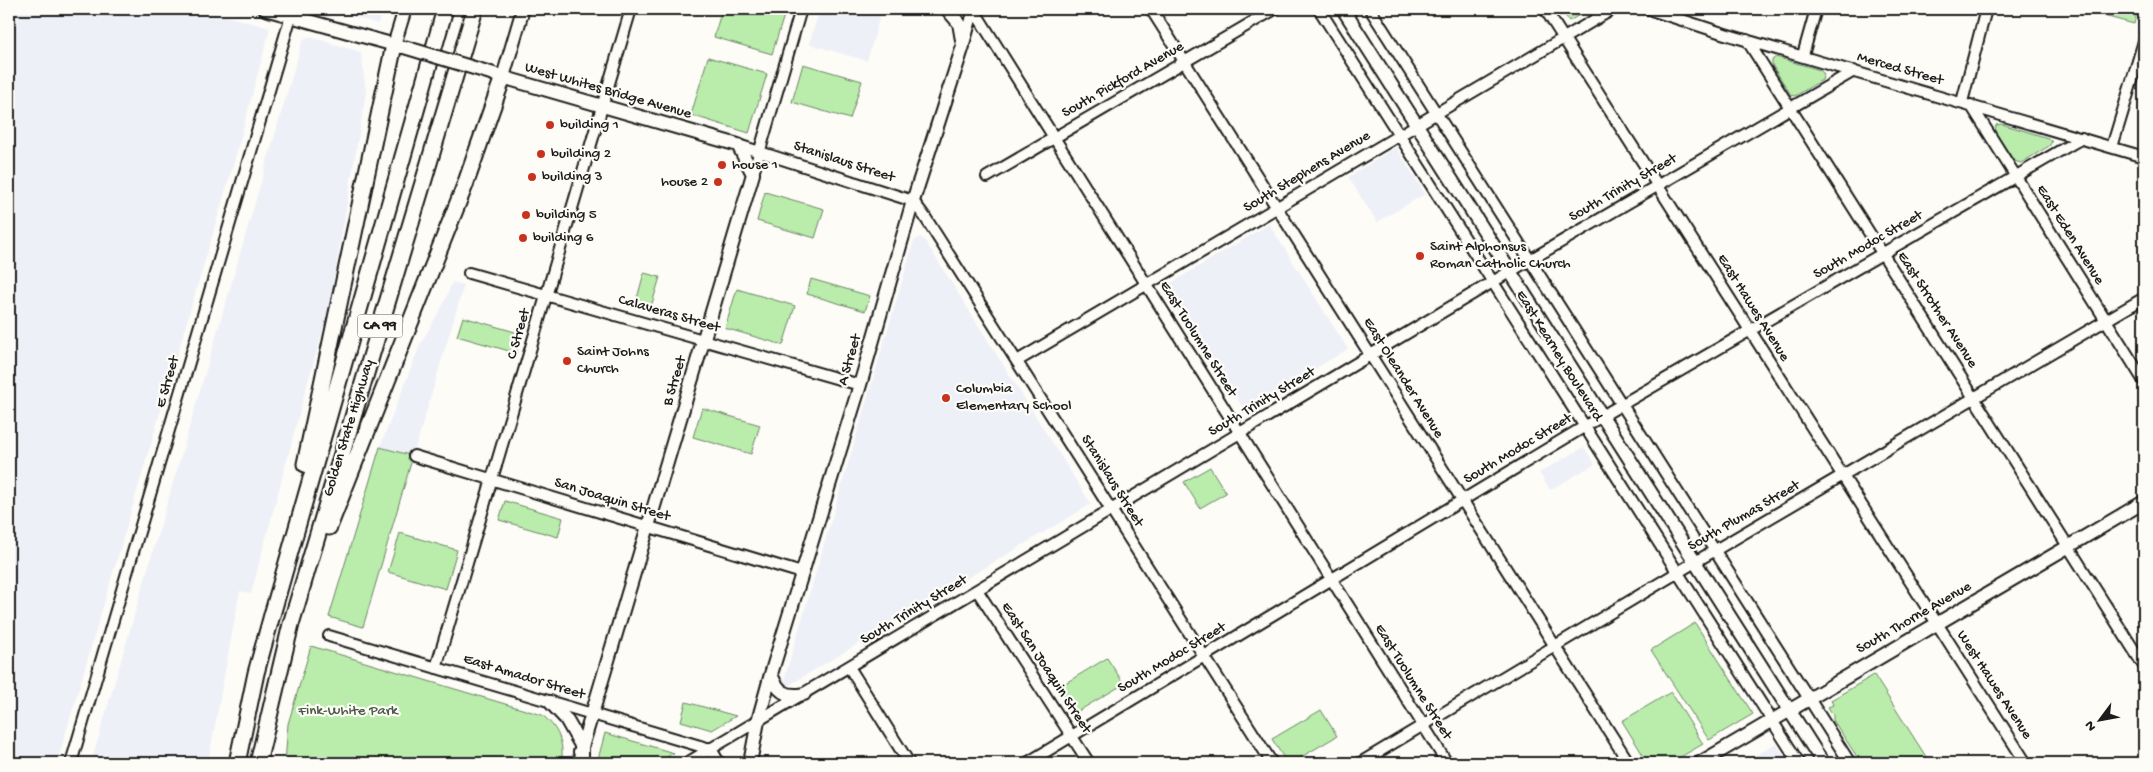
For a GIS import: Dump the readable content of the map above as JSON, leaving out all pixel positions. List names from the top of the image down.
{
  "streets": {
    "highway": ["CA 99", "Golden State Highway"],
    "main road": [
      "West Whites Bridge Avenue",
      "East Kearney Boulevard",
      "A Street",
      "B Street",
      "South Thorne Avenue"
    ],
    "street": [
      "Merced Street",
      "South Pickford Avenue",
      "Stanislaus Street",
      "South Stephens Avenue",
      "South Trinity Street",
      "East Eden Avenue",
      "South Modoc Street",
      "East Hawes Avenue",
      "East Strother Avenue",
      "Calaveras Street",
      "C Street",
      "East Tuolumne Street",
      "East Oleander Avenue",
      "E Street",
      "San Joaquin Street",
      "South Plumas Street",
      "East San Joaquin Street",
      "East Amador Street",
      "West Hawes Avenue"
    ]
  },
  "crossings": [
    ["Merced Street", "South Trinity Street"],
    ["Merced Street", "East Eden Avenue"],
    ["Merced Street", "South Modoc Street"],
    ["Merced Street", "East Strother Avenue"],
    ["South Pickford Avenue", "East Tuolumne Street"],
    ["South Pickford Avenue", "East Oleander Avenue"],
    ["West Whites Bridge Avenue", "Stanislaus Street"],
    ["West Whites Bridge Avenue", "C Street"],
    ["West Whites Bridge Avenue", "B Street"],
    ["Stanislaus Street", "South Stephens Avenue"],
    ["Stanislaus Street", "South Trinity Street"],
    ["Stanislaus Street", "South Modoc Street"],
    ["Stanislaus Street", "A Street"],
    ["Stanislaus Street", "B Street"],
    ["South Stephens Avenue", "East Hawes Avenue"],
    ["South Stephens Avenue", "East Tuolumne Street"],
    ["South Stephens Avenue", "East Kearney Boulevard"],
    ["South Stephens Avenue", "East Oleander Avenue"],
    ["South Trinity Street", "East Hawes Avenue"],
    ["South Trinity Street", "East Strother Avenue"],
    ["South Trinity Street", "East Tuolumne Street"],
    ["South Trinity Street", "East Kearney Boulevard"],
    ["South Trinity Street", "A Street"],
    ["South Trinity Street", "East Oleander Avenue"],
    ["South Trinity Street", "East San Joaquin Street"],
    ["South Trinity Street", "East Amador Street"],
    ["East Eden Avenue", "South Modoc Street"],
    ["East Eden Avenue", "South Plumas Street"],
    ["South Modoc Street", "East Hawes Avenue"],
    ["South Modoc Street", "East Strother Avenue"],
    ["South Modoc Street", "East Tuolumne Street"],
    ["South Modoc Street", "East Kearney Boulevard"],
    ["South Modoc Street", "East Oleander Avenue"],
    ["South Modoc Street", "East San Joaquin Street"],
    ["East Hawes Avenue", "South Plumas Street"],
    ["East Hawes Avenue", "South Thorne Avenue"],
    ["East Hawes Avenue", "West Hawes Avenue"],
    ["East Strother Avenue", "South Plumas Street"],
    ["East Strother Avenue", "South Thorne Avenue"],
    ["Calaveras Street", "C Street"],
    ["Calaveras Street", "A Street"],
    ["Calaveras Street", "B Street"],
    ["C Street", "San Joaquin Street"],
    ["C Street", "East Amador Street"],
    ["East Tuolumne Street", "A Street"],
    ["East Tuolumne Street", "South Plumas Street"],
    ["East Kearney Boulevard", "South Plumas Street"],
    ["East Kearney Boulevard", "South Thorne Avenue"],
    ["A Street", "San Joaquin Street"],
    ["East Oleander Avenue", "South Plumas Street"],
    ["B Street", "San Joaquin Street"],
    ["B Street", "East Amador Street"],
    ["South Thorne Avenue", "West Hawes Avenue"]
  ],
  "parks": ["Fink-White Park"],
  "places": [
    "building 1",
    "building 2",
    "house 1",
    "building 3",
    "house 2",
    "building 5",
    "building 6",
    "Saint Alphonsus Roman Catholic Church",
    "Saint Johns Church",
    "Columbia Elementary School"
  ],
  "north": "bottom left"
}
